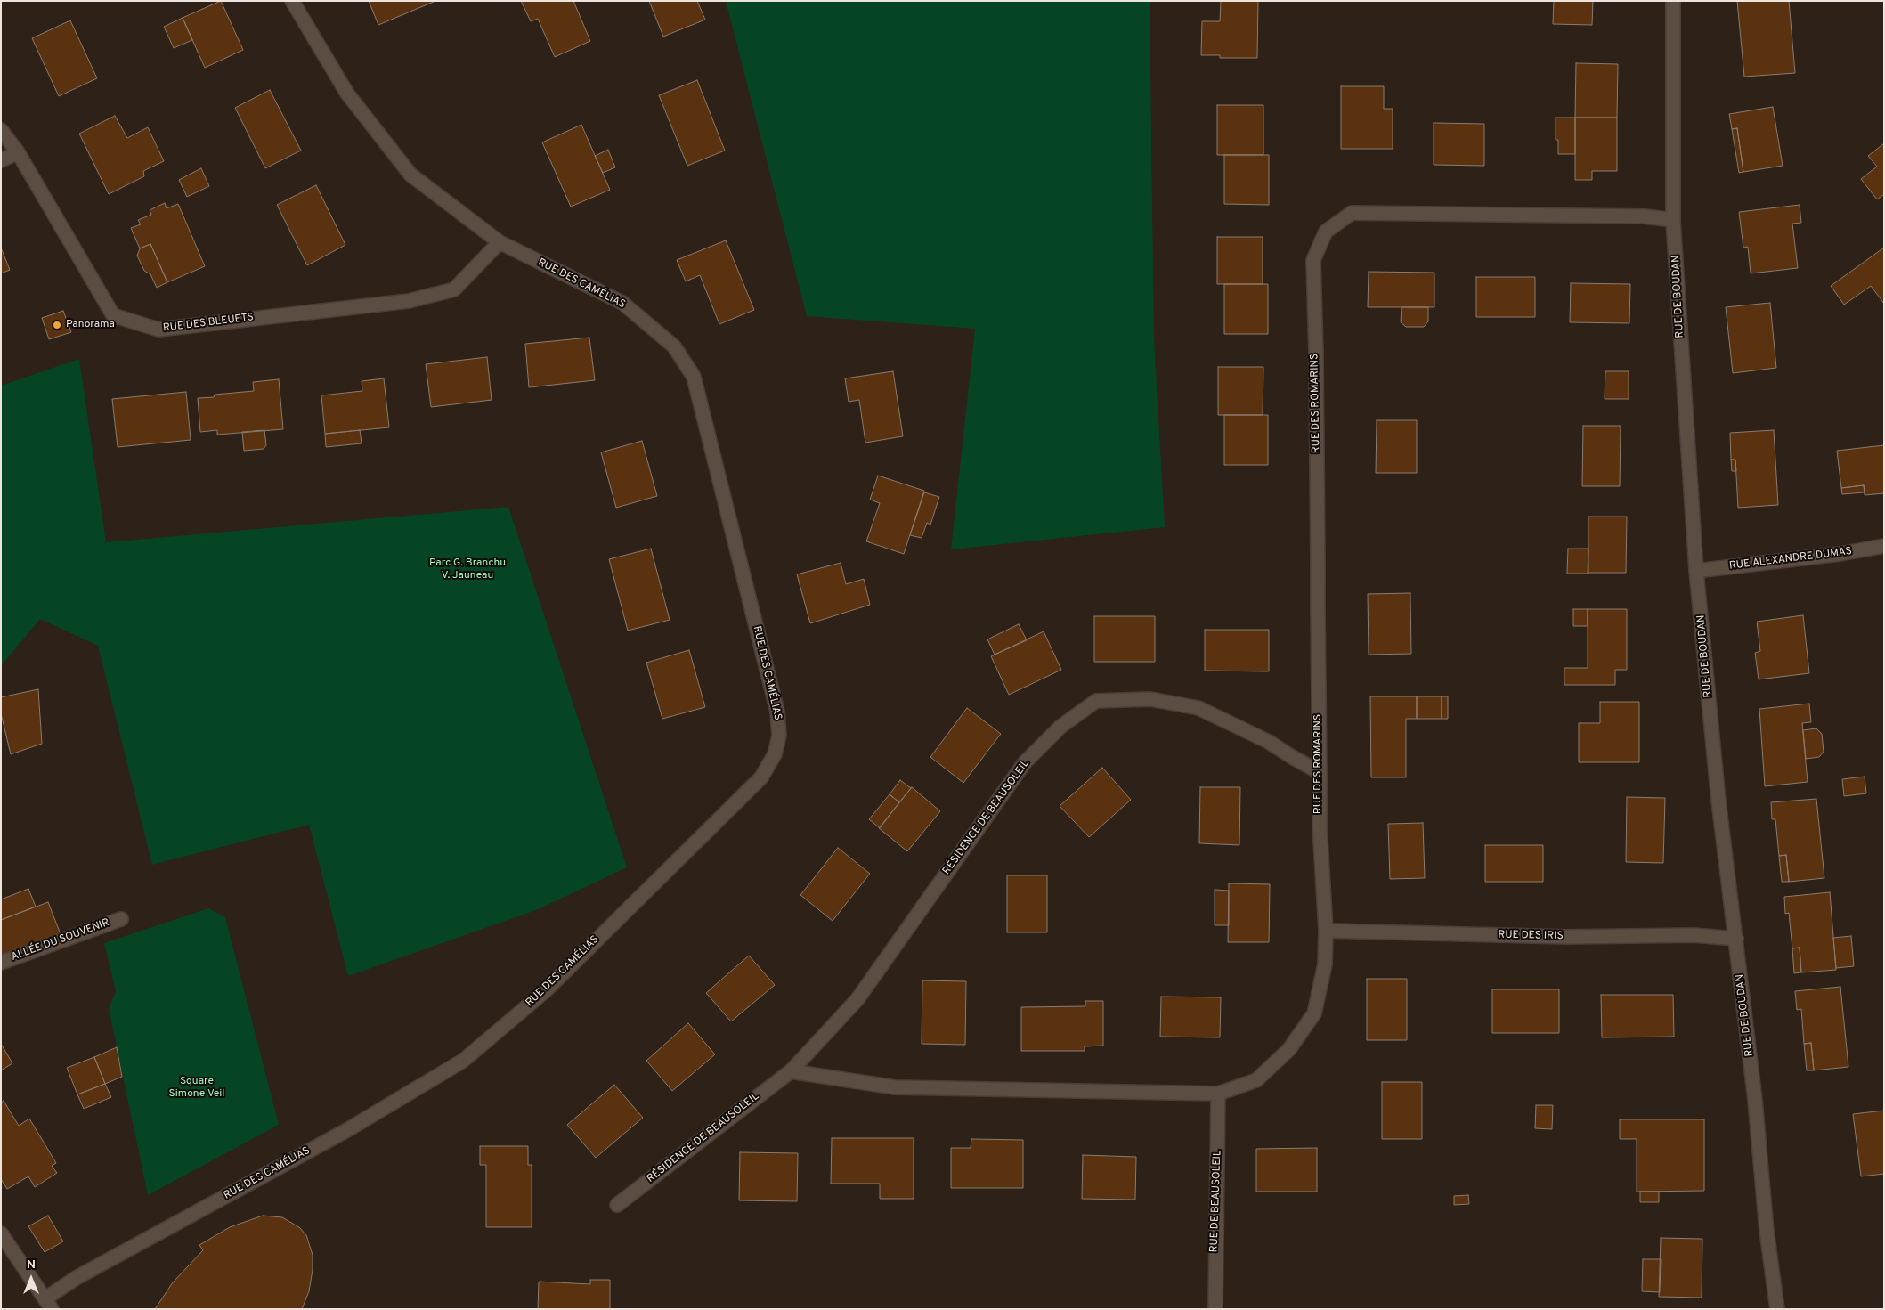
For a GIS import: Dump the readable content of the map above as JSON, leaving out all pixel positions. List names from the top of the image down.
{
  "streets": {
    "street": [
      "RUE DES CAMÉLIAS",
      "RUE DE BOUDAN",
      "RUE DES BLEUETS",
      "RUE DES ROMARINS",
      "RUE ALEXANDRE DUMAS",
      "RÉSIDENCE DE BEAUSOLEIL",
      "RUE DES IRIS",
      "ALLÉE DU SOUVENIR",
      "RUE DE BEAUSOLEIL"
    ]
  },
  "crossings": [
    ["RUE DES CAMÉLIAS", "RUE DES BLEUETS"],
    ["RUE DE BOUDAN", "RUE DES ROMARINS"],
    ["RUE DE BOUDAN", "RUE ALEXANDRE DUMAS"],
    ["RUE DE BOUDAN", "RUE DES IRIS"],
    ["RUE DES ROMARINS", "RÉSIDENCE DE BEAUSOLEIL"],
    ["RUE DES ROMARINS", "RUE DES IRIS"]
  ],
  "parks": ["Parc G. Branchu V. Jauneau", "Square Simone Veil"],
  "places": ["Panorama"],
  "north": "top"
}
